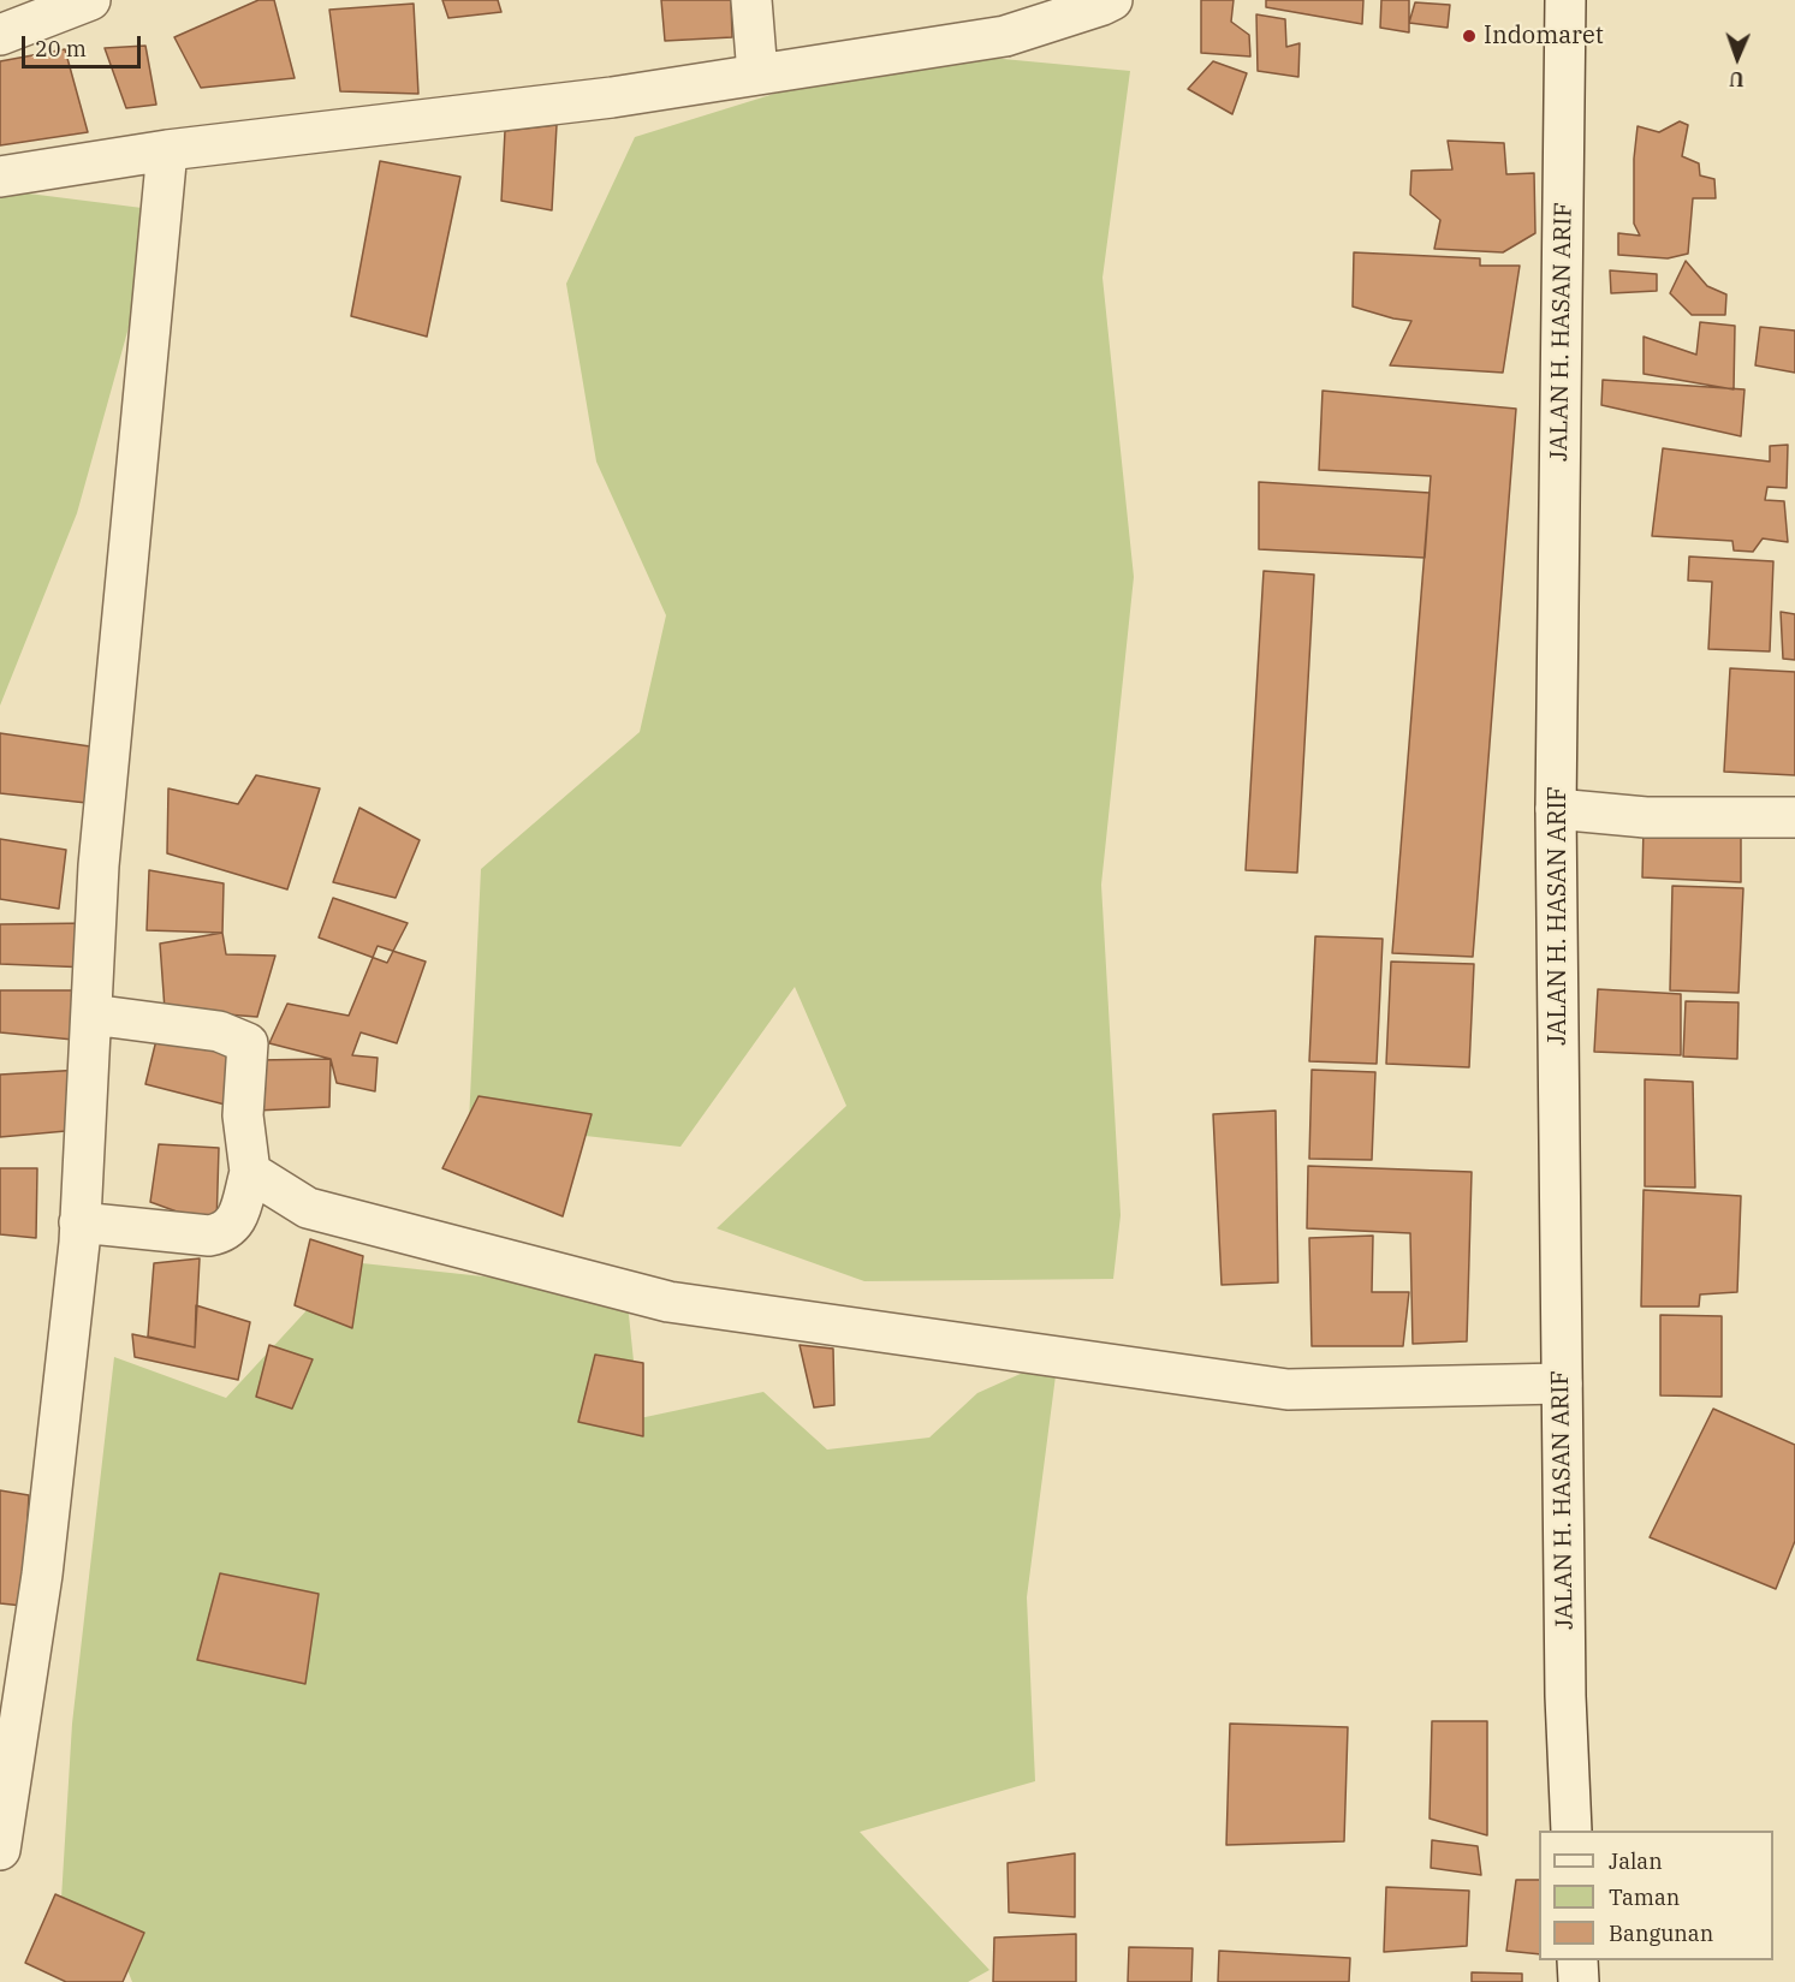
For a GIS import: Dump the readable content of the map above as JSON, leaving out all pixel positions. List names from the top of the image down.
{
  "streets": {
    "street": ["JALAN H. HASAN ARIF"]
  },
  "places": ["Indomaret"],
  "legend": ["Jalan", "Taman", "Bangunan"],
  "scale_bar": "20 m",
  "north": "bottom"
}
